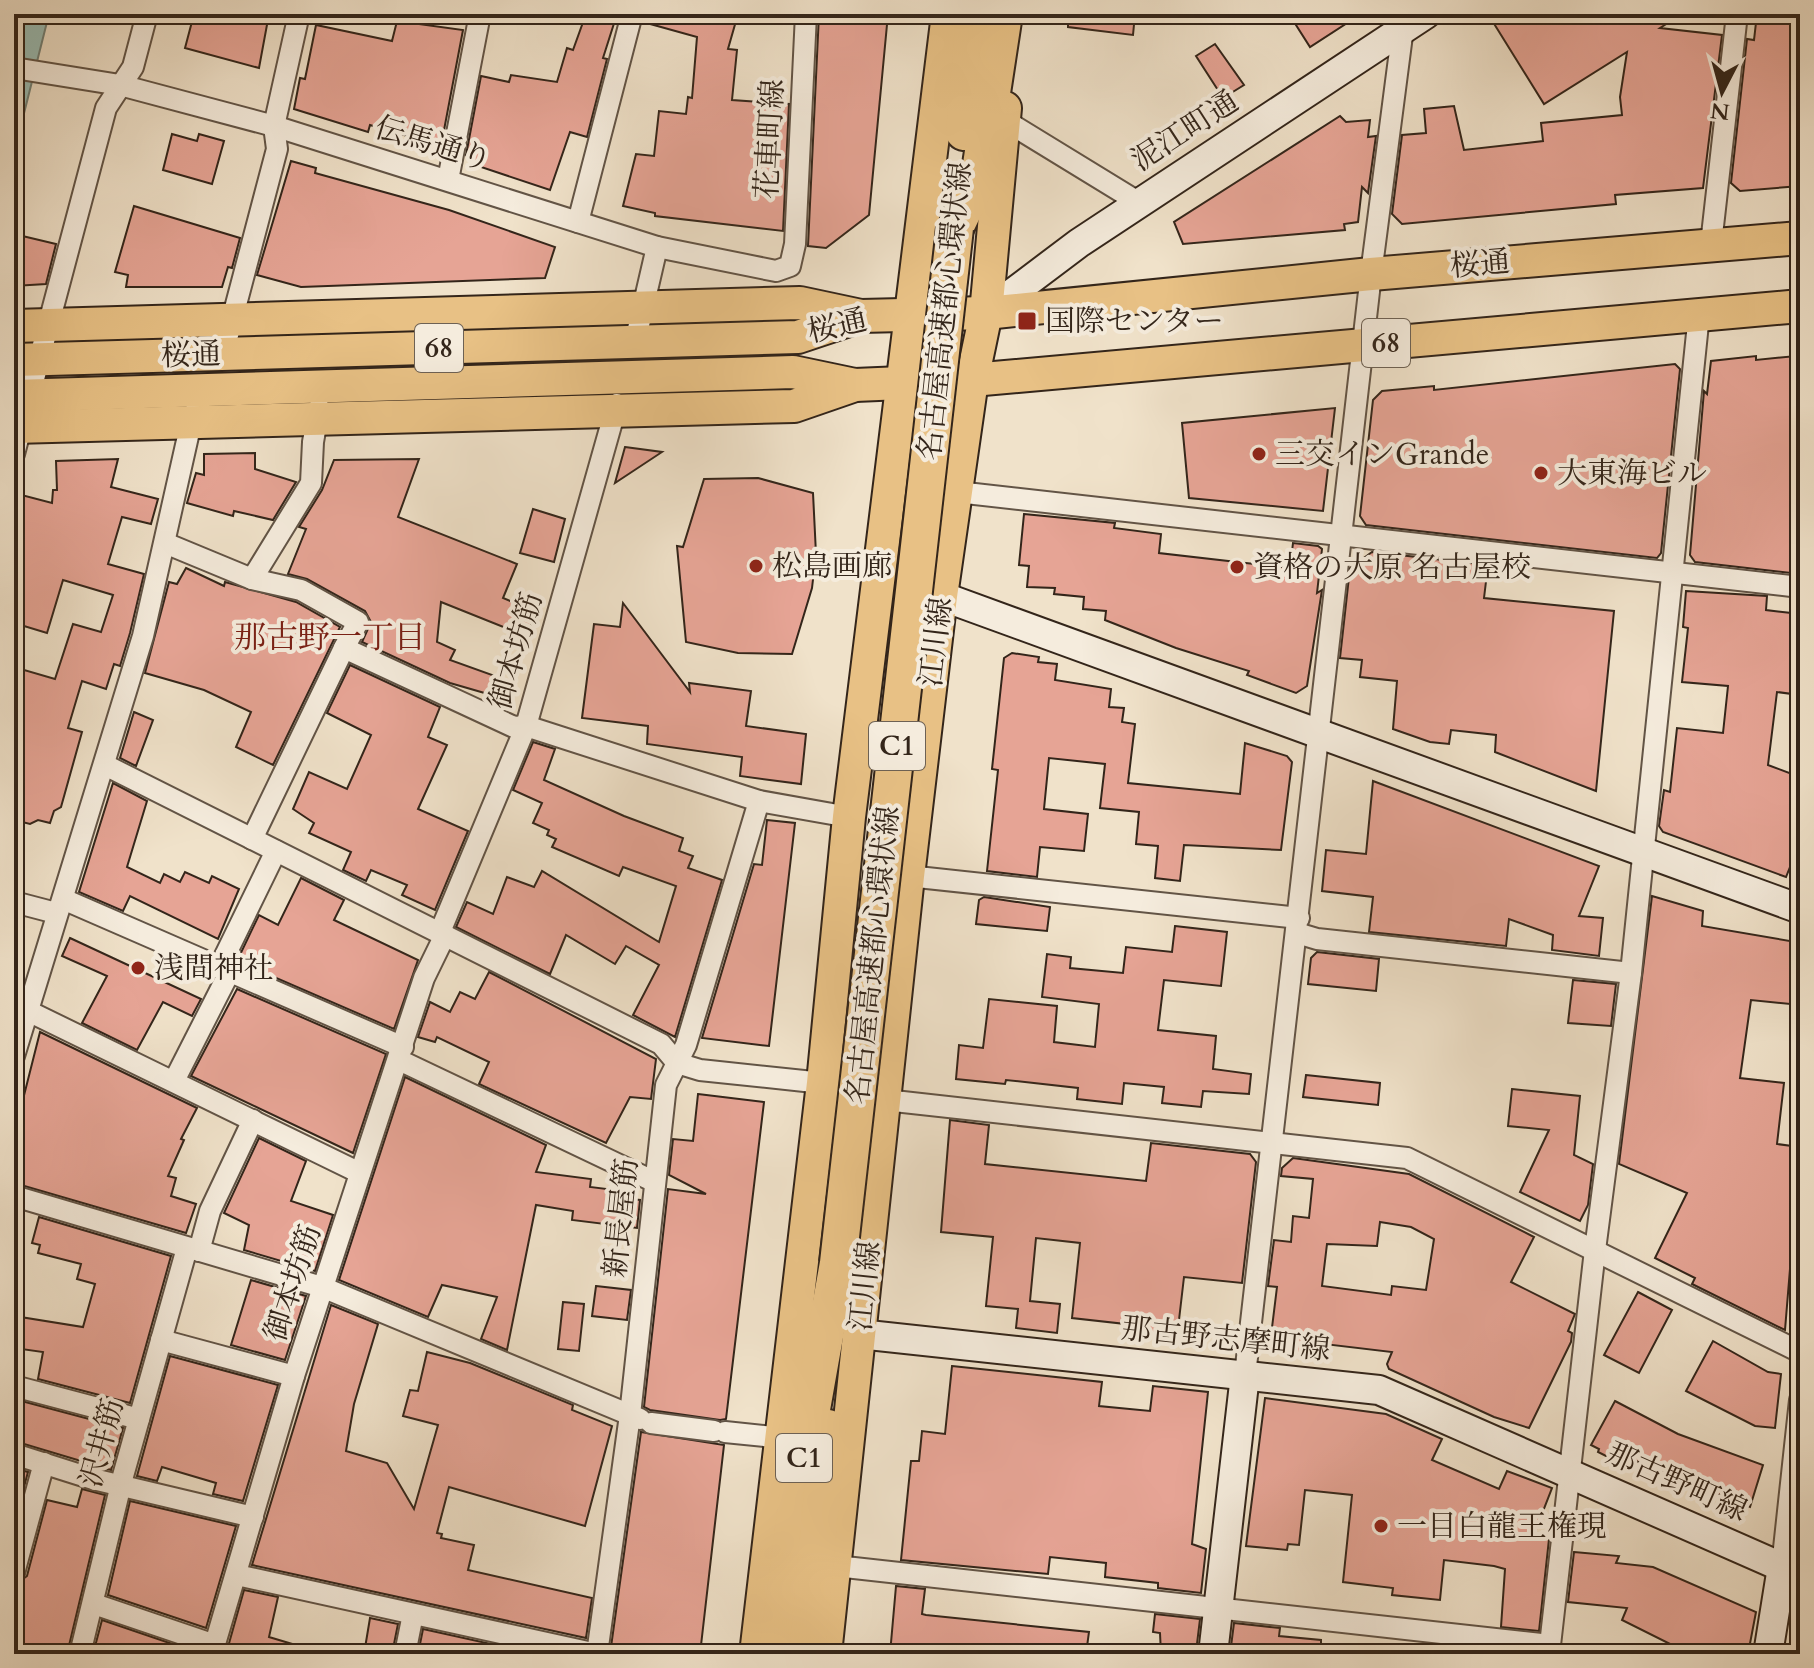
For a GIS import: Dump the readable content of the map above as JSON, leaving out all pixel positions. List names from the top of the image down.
{
  "streets": {
    "highway": ["名古屋高速都心環状線", "C1"],
    "main road": ["桜通", "68", "江川線"],
    "street": [
      "泥江町通",
      "花車町線",
      "伝馬通り",
      "御本坊筋",
      "新長屋筋",
      "那古野志摩町線",
      "沢井筋",
      "那古野町線"
    ]
  },
  "crossings": [
    ["泥江町通", "桜通"],
    ["泥江町通", "江川線"],
    ["花車町線", "伝馬通り"],
    ["桜通", "68"],
    ["桜通", "江川線"],
    ["桜通", "御本坊筋"],
    ["68", "御本坊筋"],
    ["江川線", "那古野志摩町線"],
    ["那古野志摩町線", "那古野町線"]
  ],
  "districts": ["那古野一丁目"],
  "places": {
    "transit": ["国際センター"],
    "other": [
      "三交インGrande",
      "大東海ビル",
      "松島画廊",
      "資格の大原 名古屋校",
      "浅間神社",
      "一目白龍王権現"
    ]
  },
  "north": "bottom"
}
